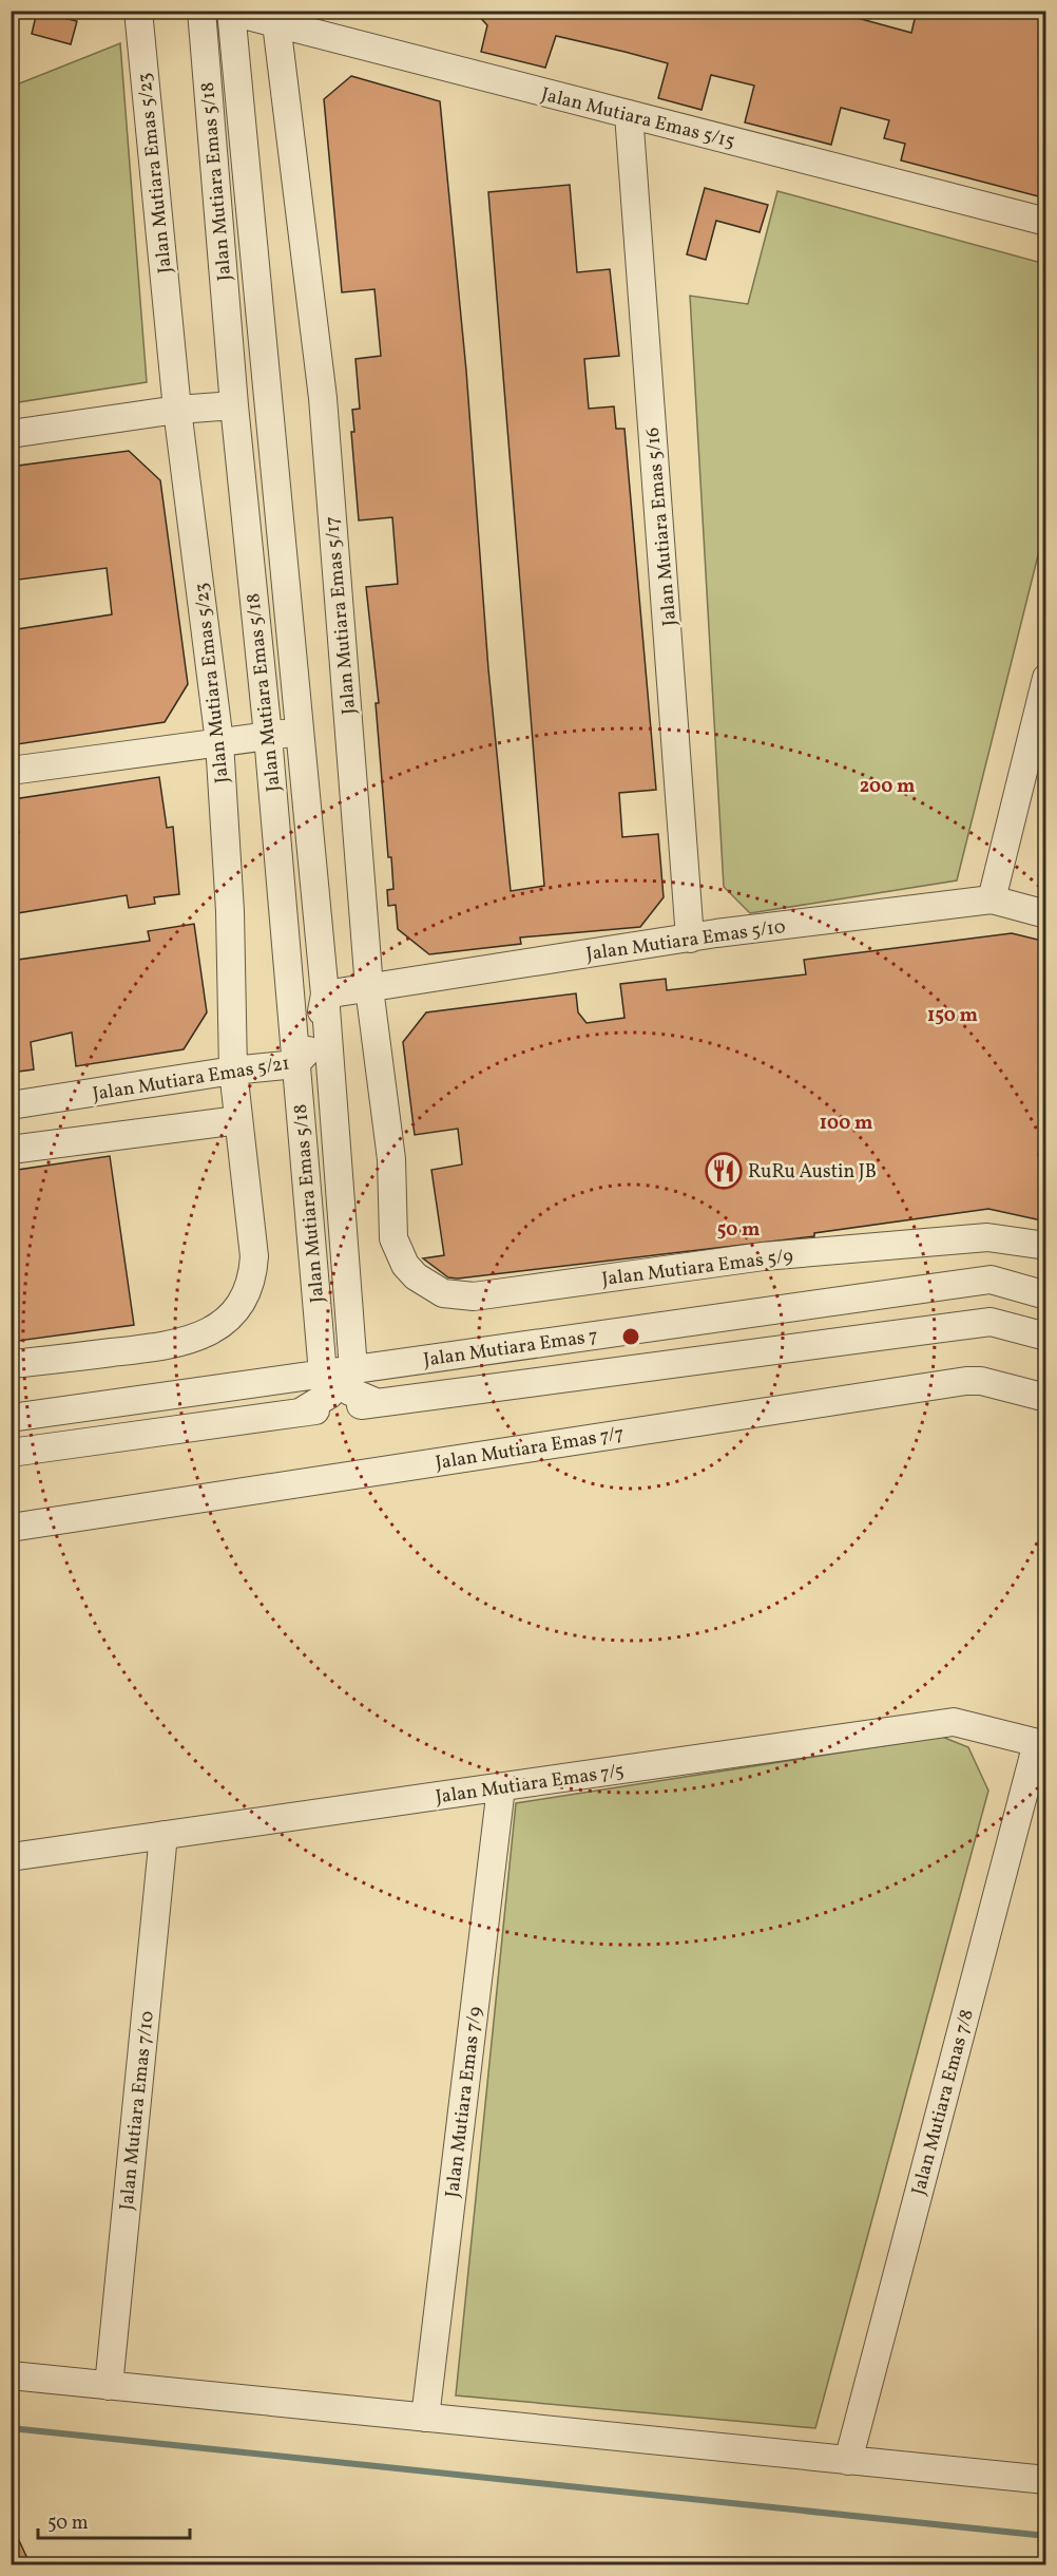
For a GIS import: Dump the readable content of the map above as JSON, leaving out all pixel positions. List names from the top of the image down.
{
  "streets": {
    "street": [
      "Jalan Mutiara Emas 5/15",
      "Jalan Mutiara Emas 5/23",
      "Jalan Mutiara Emas 5/18",
      "Jalan Mutiara Emas 5/16",
      "Jalan Mutiara Emas 5/17",
      "Jalan Mutiara Emas 5/10",
      "Jalan Mutiara Emas 5/21",
      "Jalan Mutiara Emas 5/9",
      "Jalan Mutiara Emas 7",
      "Jalan Mutiara Emas 7/7",
      "Jalan Mutiara Emas 7/5",
      "Jalan Mutiara Emas 7/9",
      "Jalan Mutiara Emas 7/8",
      "Jalan Mutiara Emas 7/10"
    ]
  },
  "crossings": [
    ["Jalan Mutiara Emas 5/15", "Jalan Mutiara Emas 5/18"],
    ["Jalan Mutiara Emas 5/15", "Jalan Mutiara Emas 5/16"],
    ["Jalan Mutiara Emas 5/15", "Jalan Mutiara Emas 5/17"],
    ["Jalan Mutiara Emas 5/23", "Jalan Mutiara Emas 5/21"],
    ["Jalan Mutiara Emas 5/18", "Jalan Mutiara Emas 5/10"],
    ["Jalan Mutiara Emas 5/18", "Jalan Mutiara Emas 5/21"],
    ["Jalan Mutiara Emas 5/18", "Jalan Mutiara Emas 7"],
    ["Jalan Mutiara Emas 5/16", "Jalan Mutiara Emas 5/10"],
    ["Jalan Mutiara Emas 5/17", "Jalan Mutiara Emas 5/10"],
    ["Jalan Mutiara Emas 5/17", "Jalan Mutiara Emas 5/9"],
    ["Jalan Mutiara Emas 5/10", "Jalan Mutiara Emas 5/21"],
    ["Jalan Mutiara Emas 7/5", "Jalan Mutiara Emas 7/9"],
    ["Jalan Mutiara Emas 7/5", "Jalan Mutiara Emas 7/8"],
    ["Jalan Mutiara Emas 7/5", "Jalan Mutiara Emas 7/10"]
  ],
  "places": {
    "restaurant": ["RuRu Austin JB"]
  },
  "scale_bar": "50 m",
  "rings": [
    "200 m",
    "150 m",
    "100 m",
    "50 m"
  ]
}
